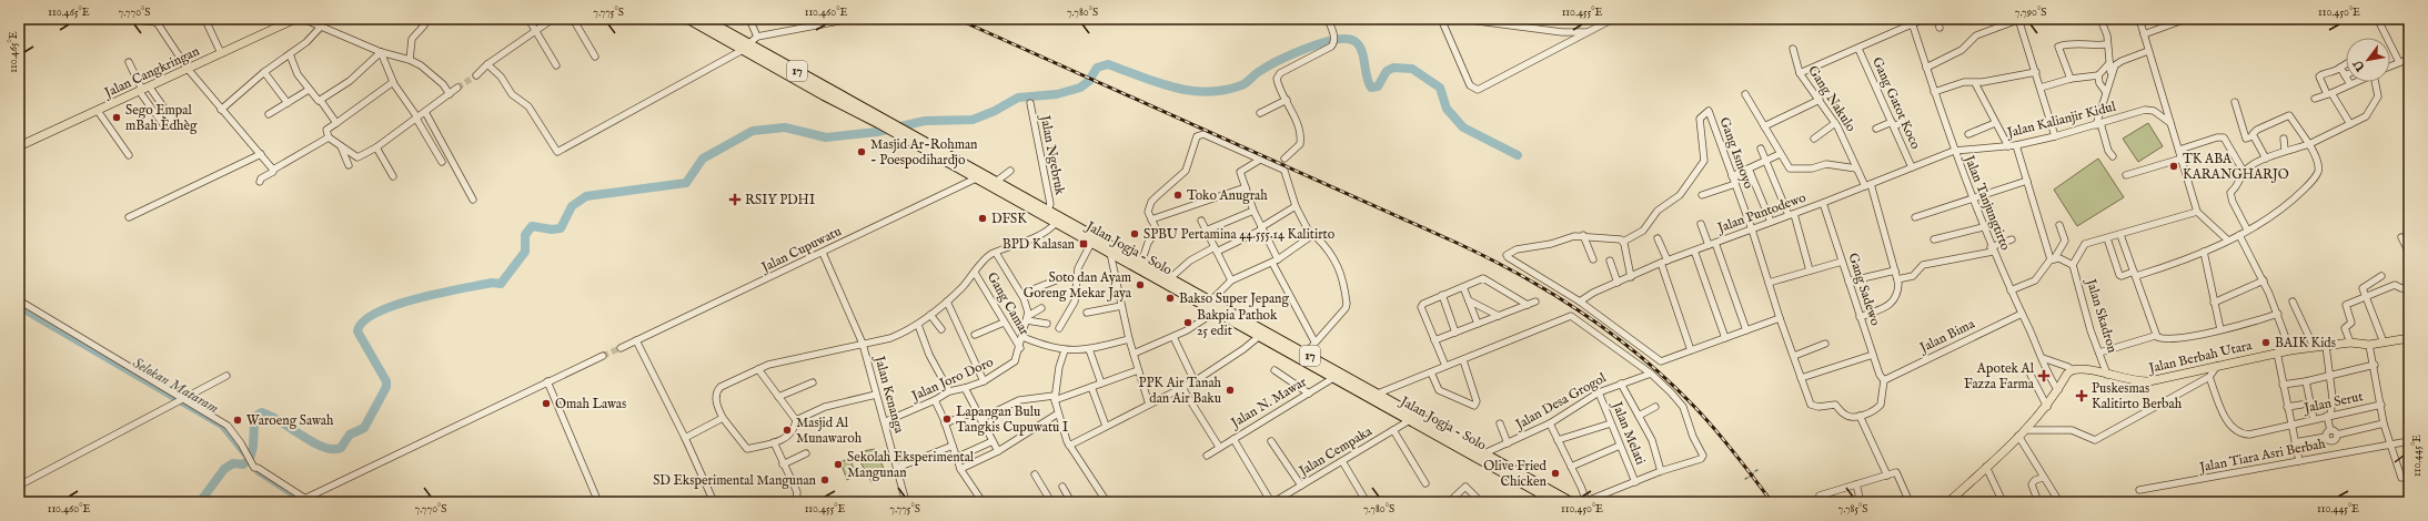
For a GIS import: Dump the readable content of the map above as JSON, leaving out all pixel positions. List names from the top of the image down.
{
  "streets": {
    "highway": ["17", "Jalan Jogja - Solo"],
    "main road": ["Jalan Cangkringan", "Jalan Berbah Utara"],
    "street": [
      "Gang Nakulo",
      "Gang Gatot Koco",
      "Jalan Kalianjir Kidul",
      "Gang Ismoyo",
      "Jalan Ngebruk",
      "Jalan Tanjungtirto",
      "Jalan Puntodewo",
      "Jalan Cupuwatu",
      "Gang Sadewo",
      "Gang Camar",
      "Jalan Skadron",
      "Jalan Bima",
      "Jalan Joro Doro",
      "Jalan Kenanga",
      "Jalan Desa Grogol",
      "Jalan N. Mawar",
      "Jalan Serut",
      "Jalan Melati",
      "Jalan Cempaka",
      "Jalan Tiara Asri Berbah"
    ]
  },
  "crossings": [
    ["Gang Nakulo", "Jalan Puntodewo"],
    ["Gang Gatot Koco", "Jalan Puntodewo"],
    ["Jalan Kalianjir Kidul", "Jalan Tanjungtirto"],
    ["Jalan Kalianjir Kidul", "Jalan Puntodewo"],
    ["Gang Ismoyo", "Jalan Puntodewo"],
    ["Jalan Ngebruk", "Jalan Jogja - Solo"],
    ["Jalan Tanjungtirto", "Jalan Puntodewo"],
    ["Jalan Tanjungtirto", "Jalan Bima"],
    ["Jalan Puntodewo", "Gang Sadewo"],
    ["Jalan Jogja - Solo", "Jalan Cupuwatu"],
    ["Jalan Jogja - Solo", "Jalan Desa Grogol"],
    ["Jalan Jogja - Solo", "Jalan N. Mawar"],
    ["Jalan Jogja - Solo", "Jalan Cempaka"],
    ["Jalan Cupuwatu", "Jalan Kenanga"],
    ["Gang Sadewo", "Jalan Bima"],
    ["Gang Camar", "Jalan Joro Doro"],
    ["Jalan Skadron", "Jalan Berbah Utara"],
    ["Jalan Joro Doro", "Jalan Kenanga"],
    ["Jalan Desa Grogol", "Jalan Melati"]
  ],
  "water": ["Selokan Mataram"],
  "places": {
    "other": [
      "Sego Empal mBah Èdhèg",
      "Masjid Ar-Rohman - Poespodihardjo",
      "TK ABA KARANGHARJO",
      "Toko Anugrah",
      "DFSK",
      "SPBU Pertamina 44.555.14 Kalitirto",
      "Soto dan Ayam Goreng Mekar Jaya",
      "Bakso Super Jepang",
      "Bakpia Pathok 25 edit",
      "BAIK Kids",
      "PPK Air Tanah dan Air Baku",
      "Omah Lawas",
      "Lapangan Bulu Tangkis Cupuwatu I",
      "Waroeng Sawah",
      "Masjid Al Munawaroh",
      "Sekolah Eksperimental Mangunan",
      "Olive Fried Chicken",
      "SD Eksperimental Mangunan"
    ],
    "health": ["RSIY PDHI", "Apotek Al Fazza Farma", "Puskesmas Kalitirto Berbah"],
    "transit": ["BPD Kalasan"]
  },
  "north": "bottom left",
  "coordinates": [
    "110.465°E",
    "7.770°S",
    "7.775°S",
    "110.460°E",
    "7.780°S",
    "110.455°E",
    "7.790°S",
    "110.450°E",
    "110.445°E",
    "7.785°S"
  ]
}
